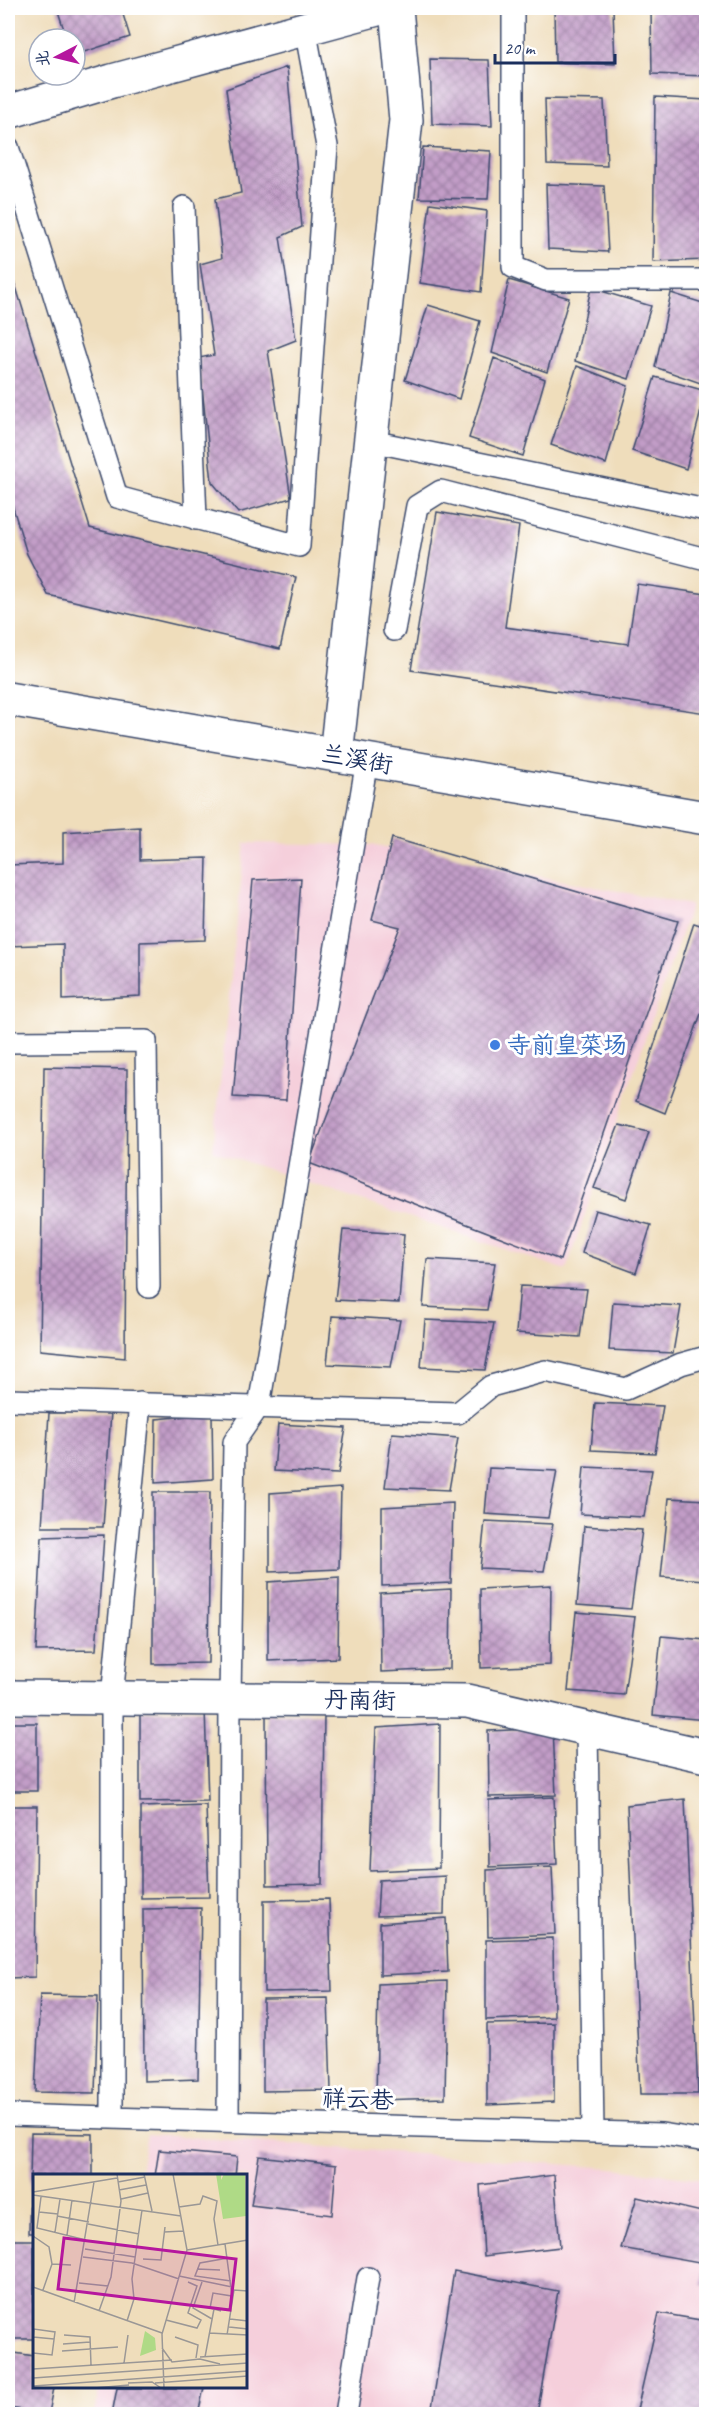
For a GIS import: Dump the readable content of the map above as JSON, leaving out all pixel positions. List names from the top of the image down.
{
  "streets": {
    "street": ["兰溪街", "丹南街"],
    "lane": ["祥云巷"]
  },
  "places": ["寺前皇菜场"],
  "scale_bar": "20 m",
  "north": "left"
}
